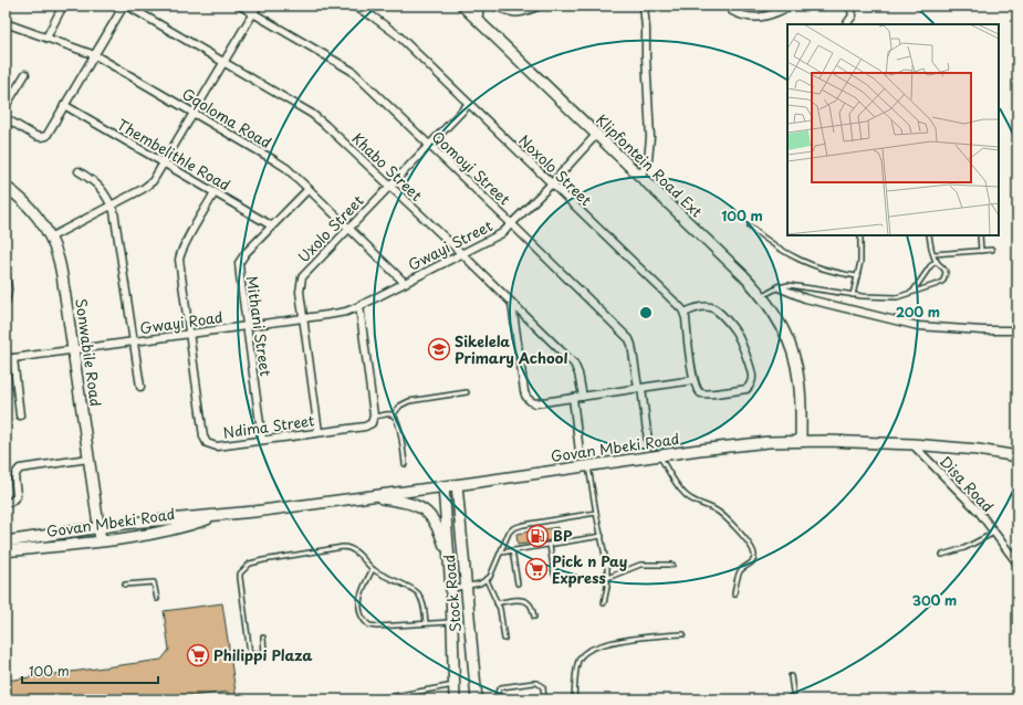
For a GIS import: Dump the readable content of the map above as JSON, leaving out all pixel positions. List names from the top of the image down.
{
  "streets": {
    "main road": [
      "Klipfontein Road Ext",
      "Sonwabile Road",
      "Govan Mbeki Road",
      "Stock Road"
    ],
    "street": [
      "Gqoloma Road",
      "Thembelithle Road",
      "Khabo Street",
      "Qomoyi Street",
      "Noxolo Street",
      "Uxolo Street",
      "Gwayi Street",
      "Gwayi Road",
      "Mithani Street",
      "Ndima Street",
      "Disa Road"
    ]
  },
  "crossings": [
    ["Gqoloma Road", "Uxolo Street"],
    ["Gqoloma Road", "Gwayi Street"],
    ["Gqoloma Road", "Mithani Street"],
    ["Thembelithle Road", "Mithani Street"],
    ["Thembelithle Road", "Ndima Street"],
    ["Klipfontein Road Ext", "Gwayi Street"],
    ["Klipfontein Road Ext", "Govan Mbeki Road"],
    ["Khabo Street", "Uxolo Street"],
    ["Khabo Street", "Gwayi Street"],
    ["Qomoyi Street", "Uxolo Street"],
    ["Qomoyi Street", "Gwayi Street"],
    ["Noxolo Street", "Uxolo Street"],
    ["Noxolo Street", "Gwayi Street"],
    ["Uxolo Street", "Gwayi Road"],
    ["Uxolo Street", "Ndima Street"],
    ["Gwayi Street", "Gwayi Road"],
    ["Gwayi Road", "Mithani Street"],
    ["Gwayi Road", "Sonwabile Road"],
    ["Gwayi Road", "Ndima Street"],
    ["Mithani Street", "Ndima Street"],
    ["Sonwabile Road", "Govan Mbeki Road"],
    ["Govan Mbeki Road", "Disa Road"],
    ["Govan Mbeki Road", "Stock Road"]
  ],
  "places": {
    "school or university": ["Sikelela Primary Achool"],
    "fuel station": ["BP"],
    "supermarket": ["Pick n Pay Express", "Philippi Plaza"]
  },
  "scale_bar": "100 m",
  "rings": ["100 m", "200 m", "300 m"]
}
